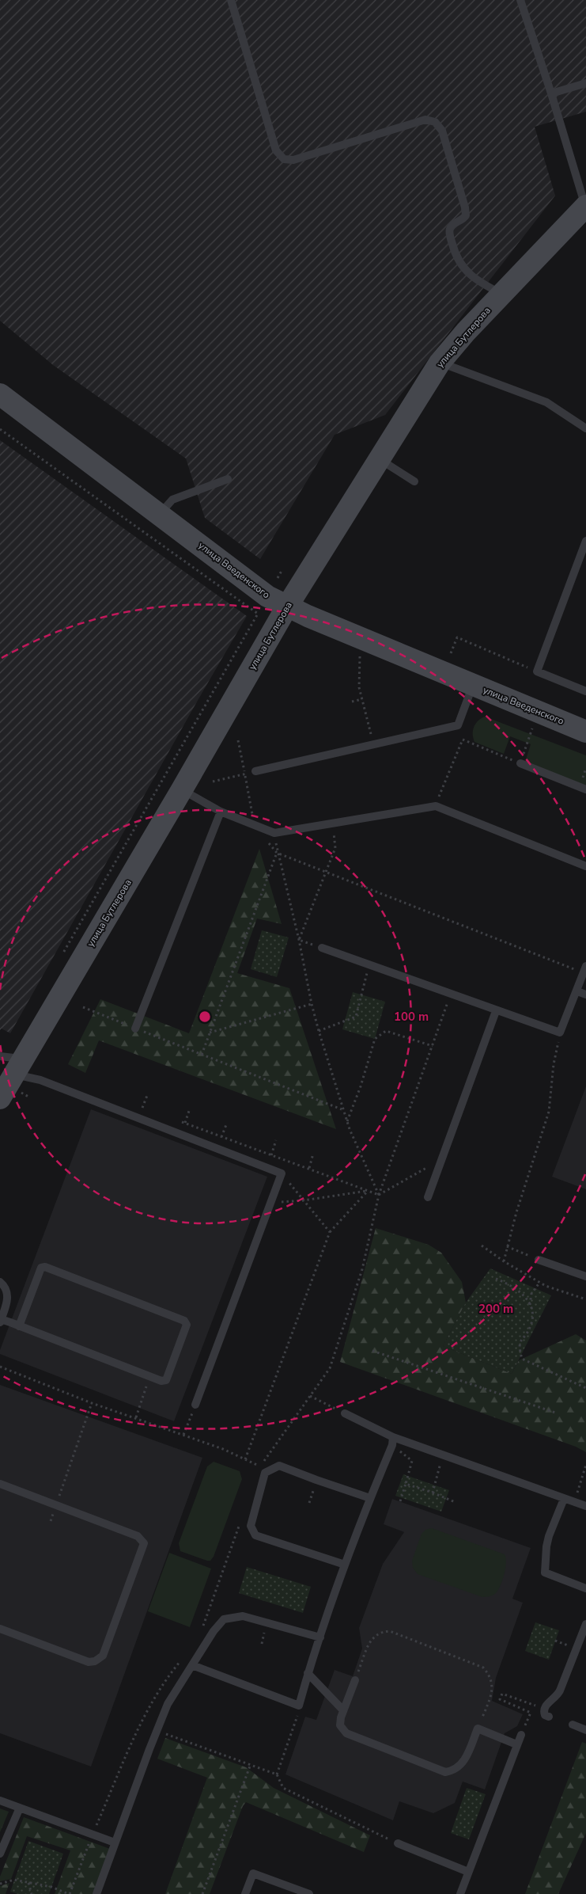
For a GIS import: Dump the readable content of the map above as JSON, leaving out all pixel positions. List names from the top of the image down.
{
  "streets": {
    "street": ["улица Бутлерова", "улица Введенского"]
  },
  "crossings": [
    ["улица Бутлерова", "улица Введенского"]
  ],
  "rings": ["100 m", "200 m"]
}
